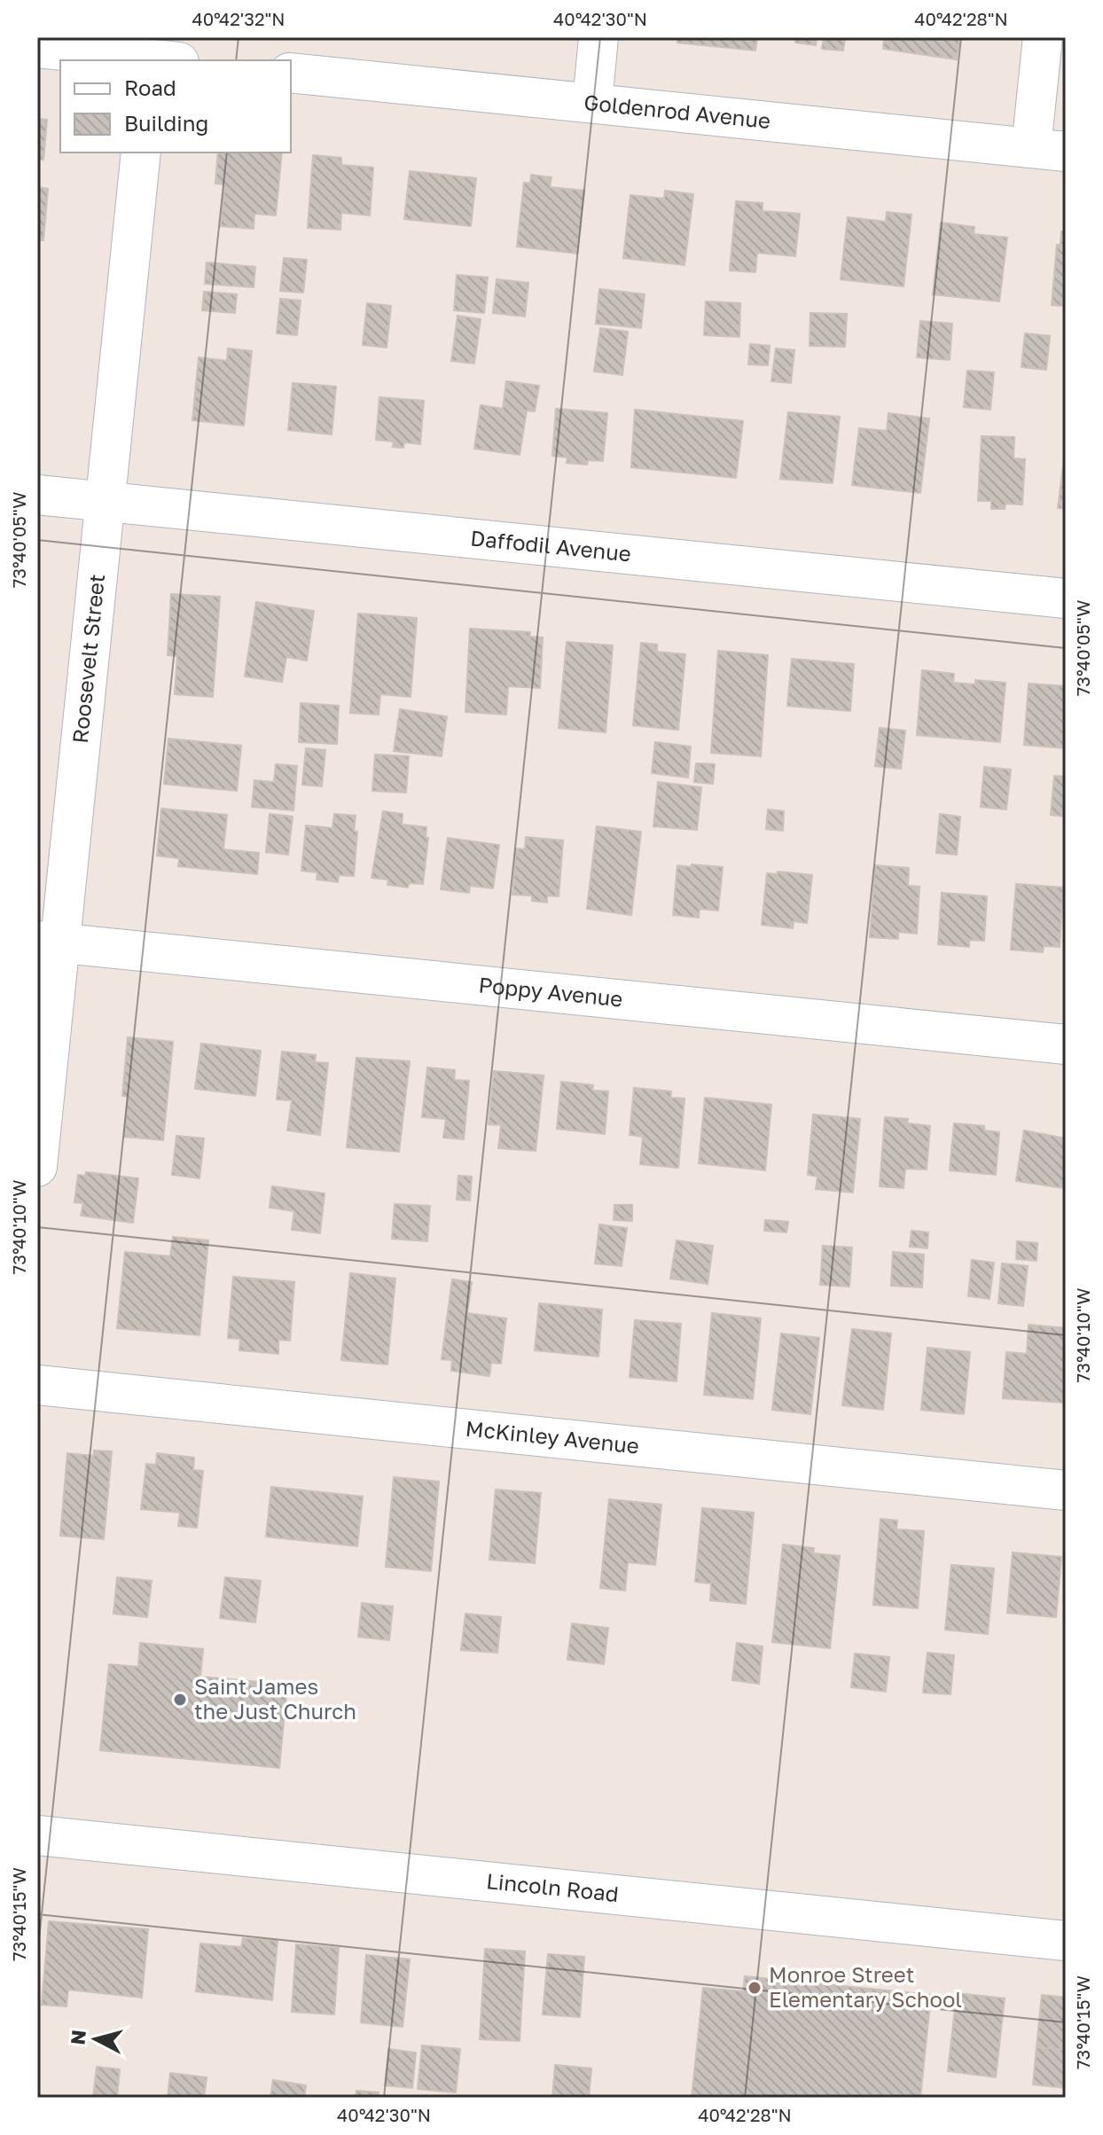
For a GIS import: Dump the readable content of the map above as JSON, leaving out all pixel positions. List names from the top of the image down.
{
  "streets": {
    "street": [
      "Goldenrod Avenue",
      "Daffodil Avenue",
      "Roosevelt Street",
      "Poppy Avenue",
      "McKinley Avenue",
      "Lincoln Road"
    ]
  },
  "crossings": [
    ["Daffodil Avenue", "Roosevelt Street"],
    ["Roosevelt Street", "Poppy Avenue"]
  ],
  "places": ["Saint James the Just Church", "Monroe Street Elementary School"],
  "legend": ["Road", "Building"],
  "north": "left",
  "coordinates": [
    "40°42'32\"N",
    "40°42'30\"N",
    "40°42'28\"N",
    "73°40'05\"W",
    "73°40'10\"W",
    "73°40'15\"W"
  ]
}
